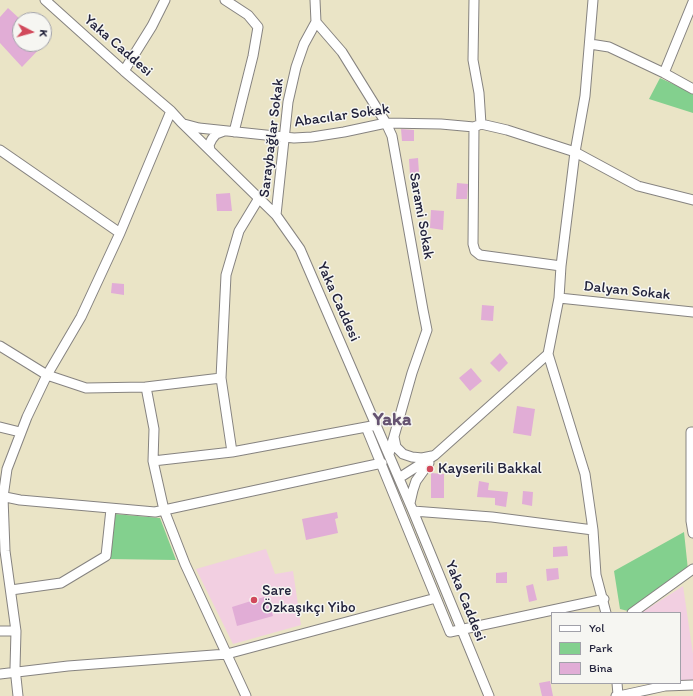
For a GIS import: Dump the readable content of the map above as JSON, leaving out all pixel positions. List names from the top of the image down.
{
  "streets": {
    "street": [
      "Yaka Caddesi",
      "Abacılar Sokak",
      "Saraybağlar Sokak",
      "Sarami Sokak",
      "Dalyan Sokak"
    ]
  },
  "crossings": [
    ["Yaka Caddesi", "Abacılar Sokak"],
    ["Yaka Caddesi", "Saraybağlar Sokak"],
    ["Yaka Caddesi", "Sarami Sokak"],
    ["Abacılar Sokak", "Saraybağlar Sokak"],
    ["Abacılar Sokak", "Sarami Sokak"],
    ["Saraybağlar Sokak", "Sarami Sokak"]
  ],
  "districts": ["Yaka"],
  "places": ["Kayserili Bakkal", "Sare Özkaşıkçı Yibo"],
  "legend": ["Yol", "Park", "Bina"],
  "north": "right"
}
